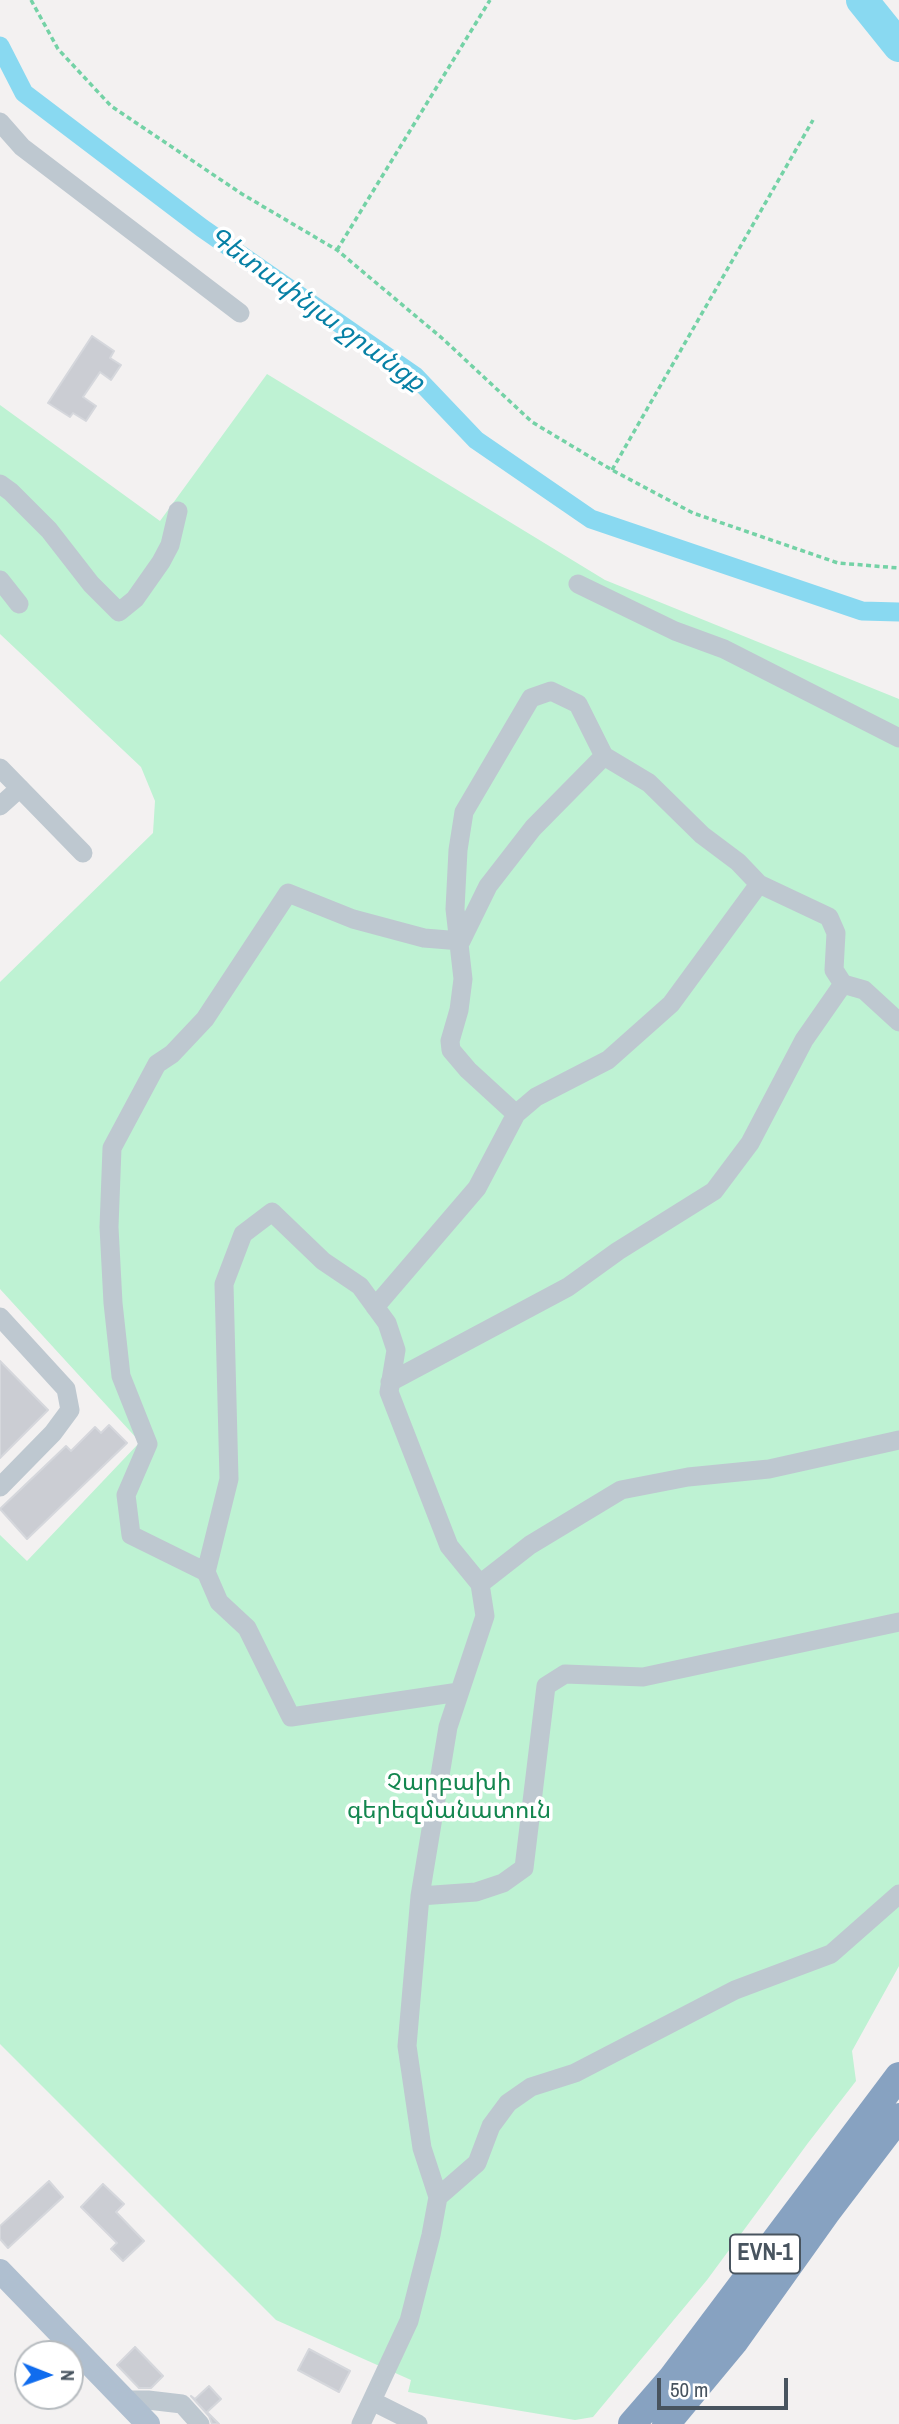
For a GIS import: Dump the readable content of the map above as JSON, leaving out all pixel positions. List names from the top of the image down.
{
  "streets": {
    "highway": ["EVN-1"]
  },
  "water": ["Գետափնյա ջրանցք"],
  "parks": ["Չարբախի գերեզմանատուն"],
  "scale_bar": "50 m",
  "north": "right"
}
